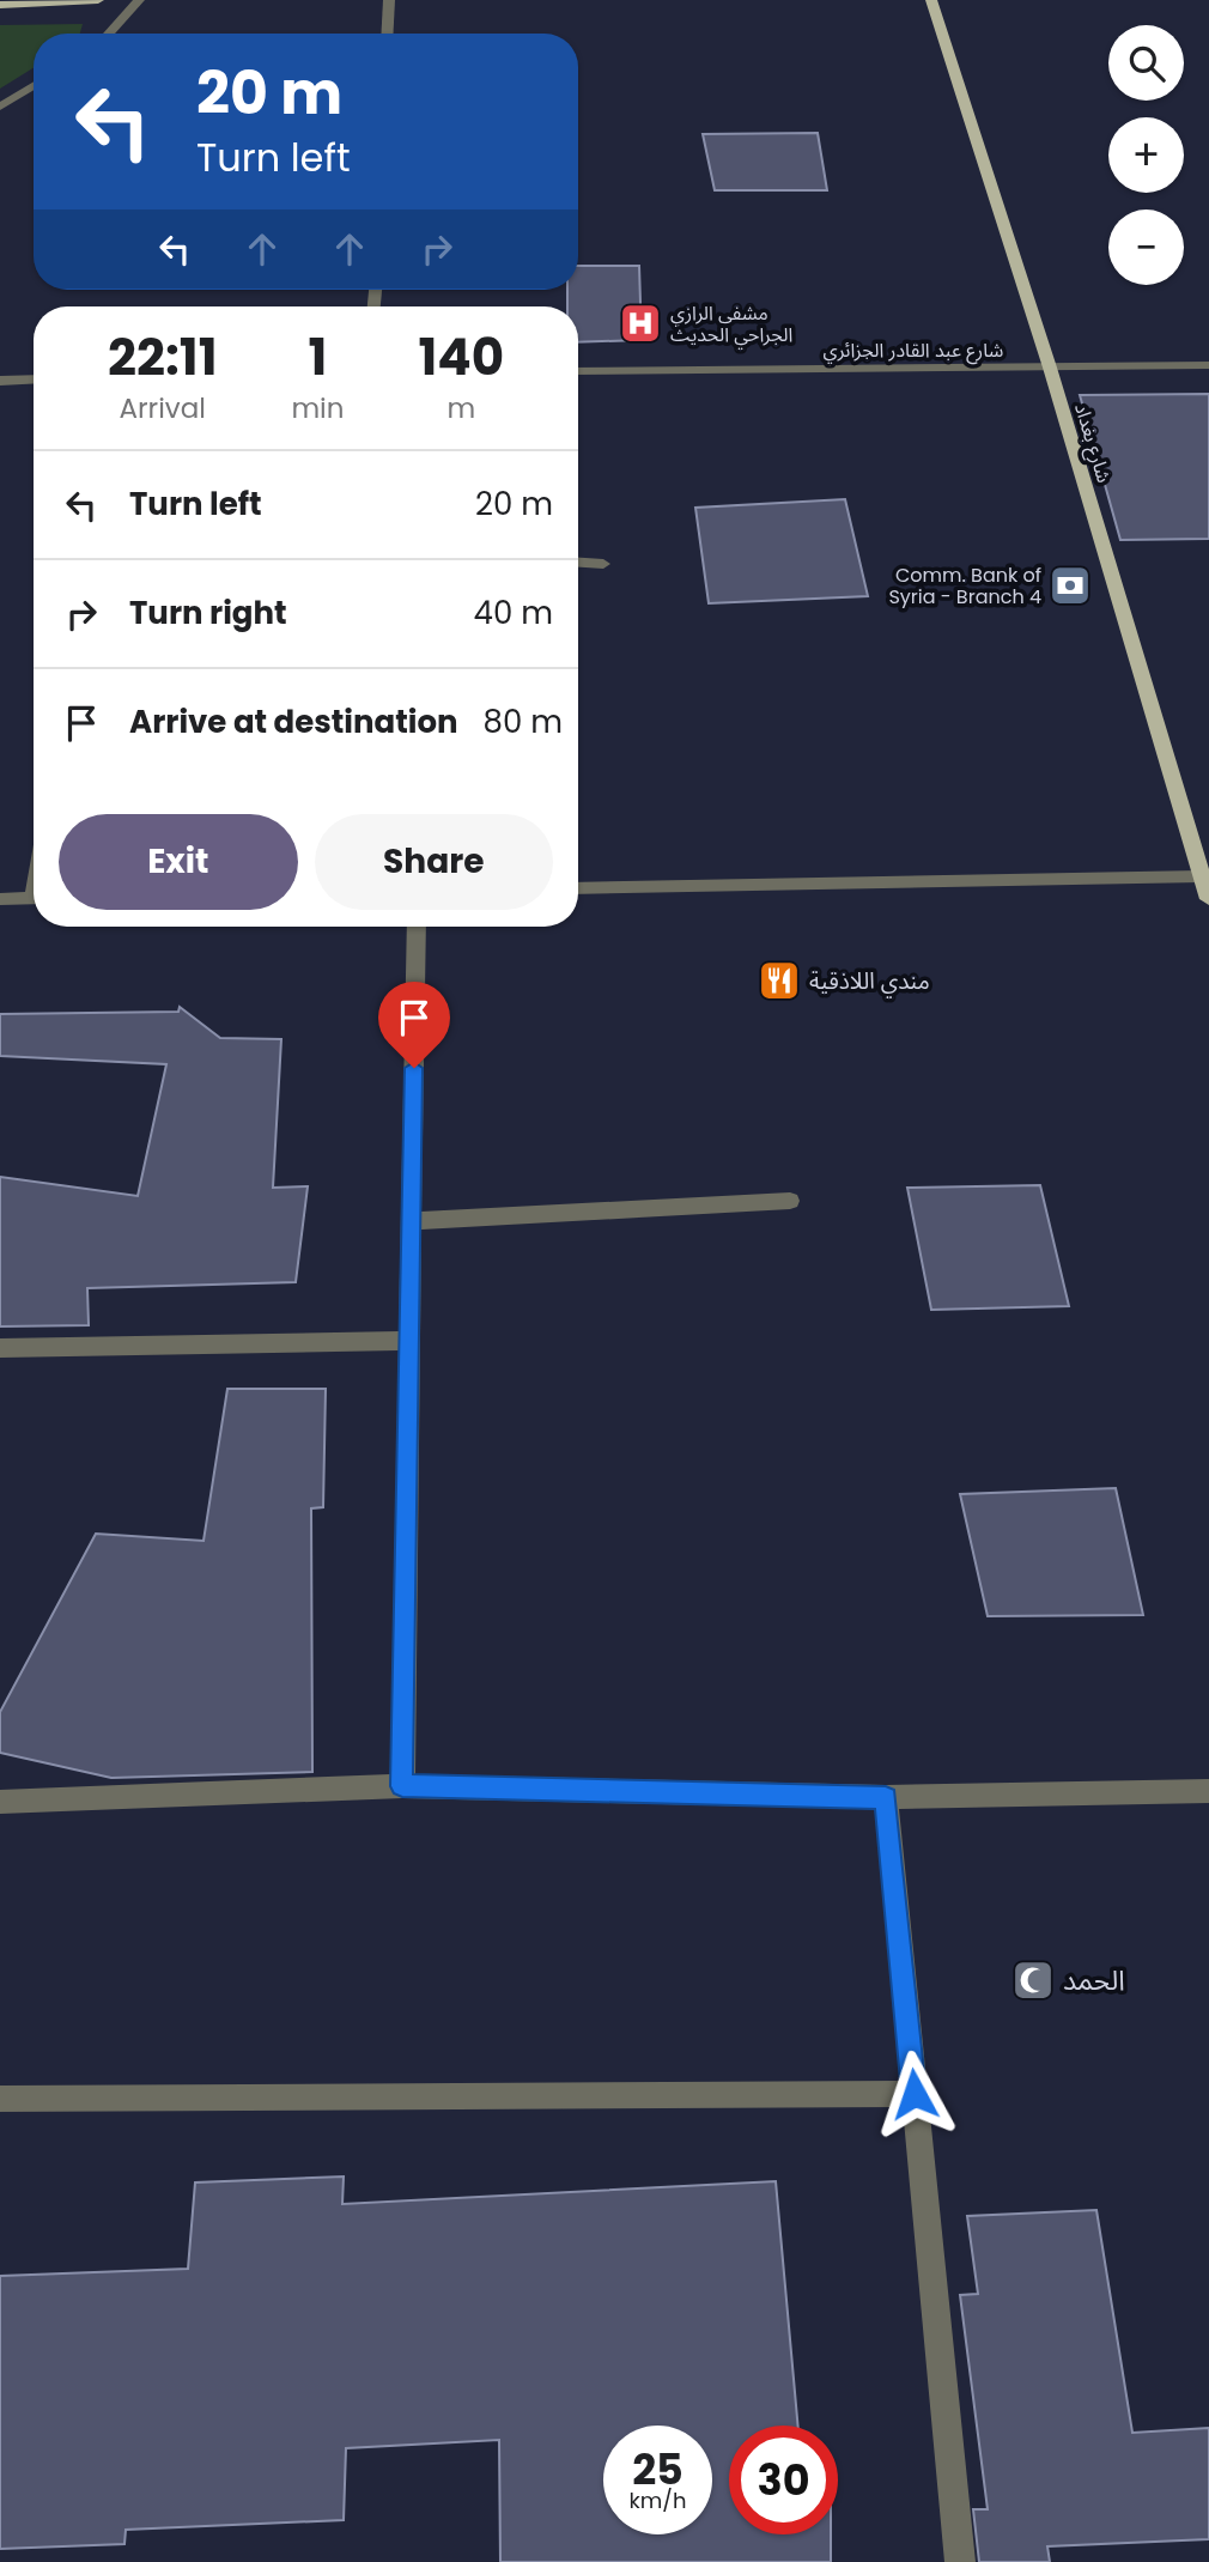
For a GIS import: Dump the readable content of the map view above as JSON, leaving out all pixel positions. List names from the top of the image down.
{
  "streets": {
    "main road": ["شارع بغداد"],
    "street": ["شارع عبد القادر الجزائري"]
  },
  "crossings": [
    ["شارع عبد القادر الجزائري", "شارع بغداد"]
  ],
  "places": {
    "hospital": ["مشفى الرازي الجراحي الحديث"],
    "bank": ["Comm. Bank of Syria - Branch 4"],
    "restaurant": ["مندي اللاذقية"],
    "mosque": ["الحمد"]
  },
  "page": {
    "map_buttons": ["+", "−"],
    "turn": ["20 m", "Turn left"],
    "eta": [
      "22:11",
      "Arrival",
      "1",
      "min",
      "140",
      "m"
    ],
    "list": [
      {
        "name": "Turn left",
        "value": "20 m"
      },
      {
        "name": "Turn right",
        "value": "40 m"
      },
      {
        "name": "Arrive at destination",
        "value": "80 m"
      }
    ],
    "buttons": ["Exit", "Share"],
    "speed": "25 km/h",
    "limit": "30"
  }
}
